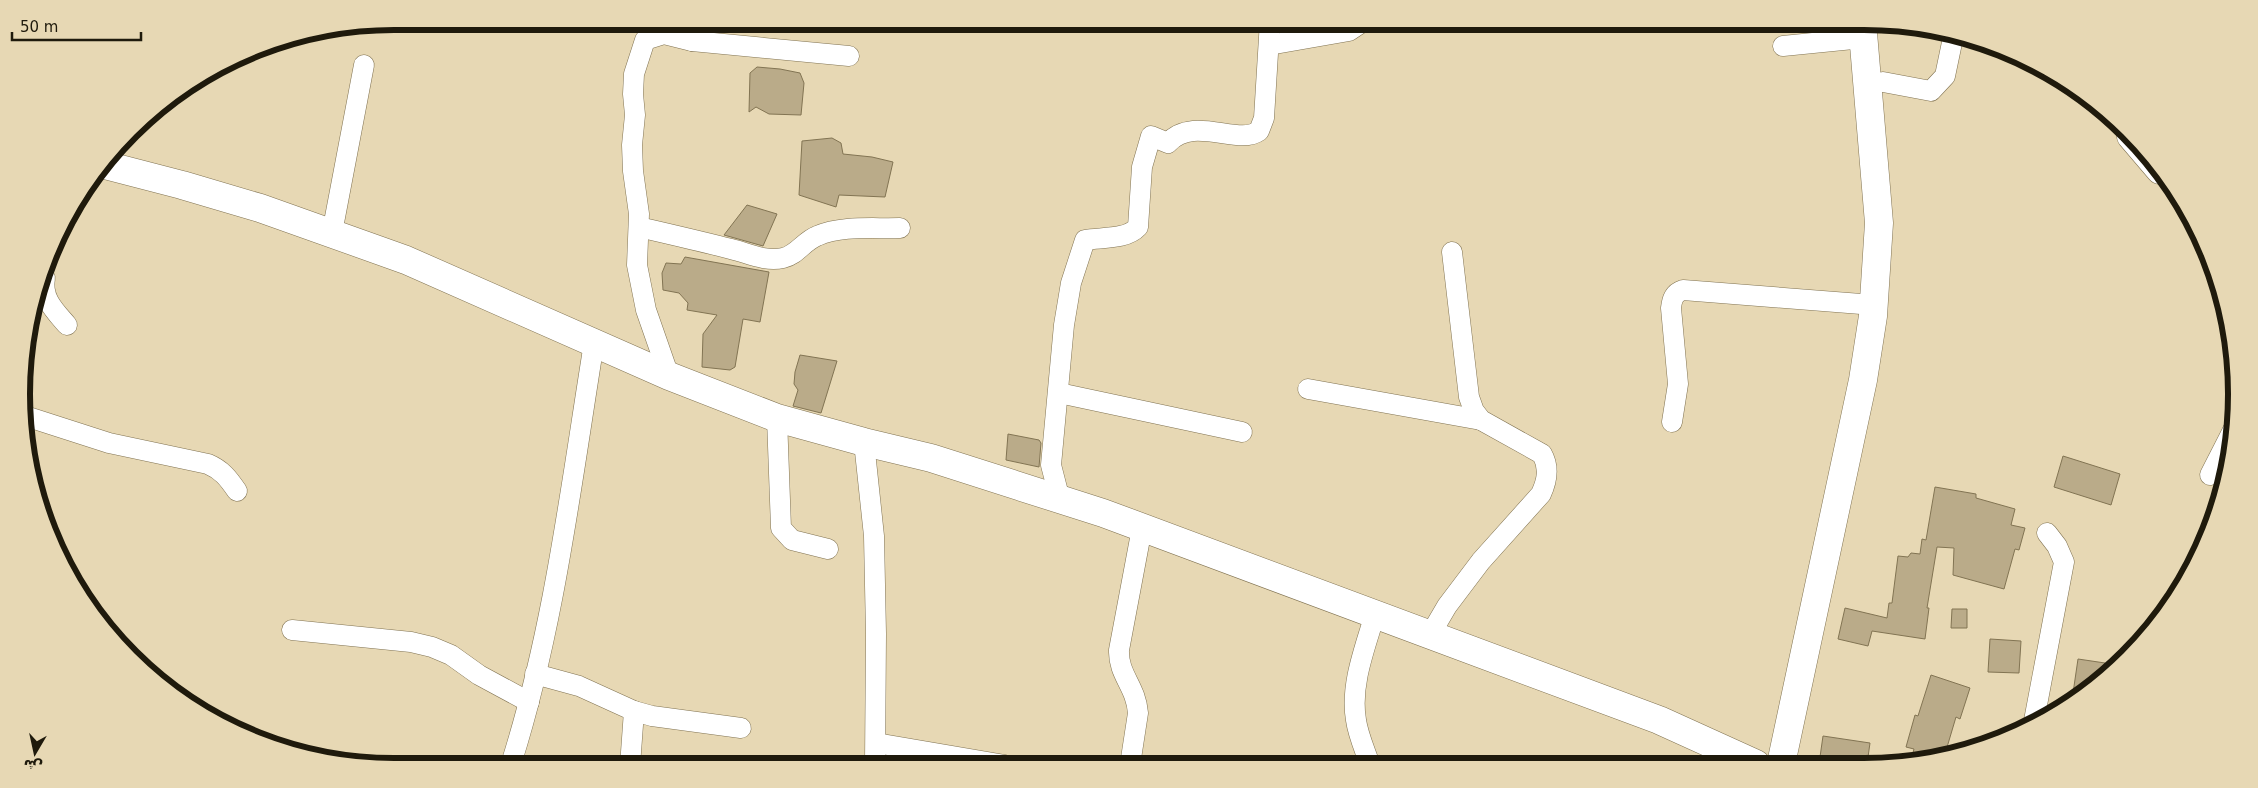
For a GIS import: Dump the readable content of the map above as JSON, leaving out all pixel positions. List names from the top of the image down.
{
  "scale_bar": "50 m",
  "north": "bottom"
}
